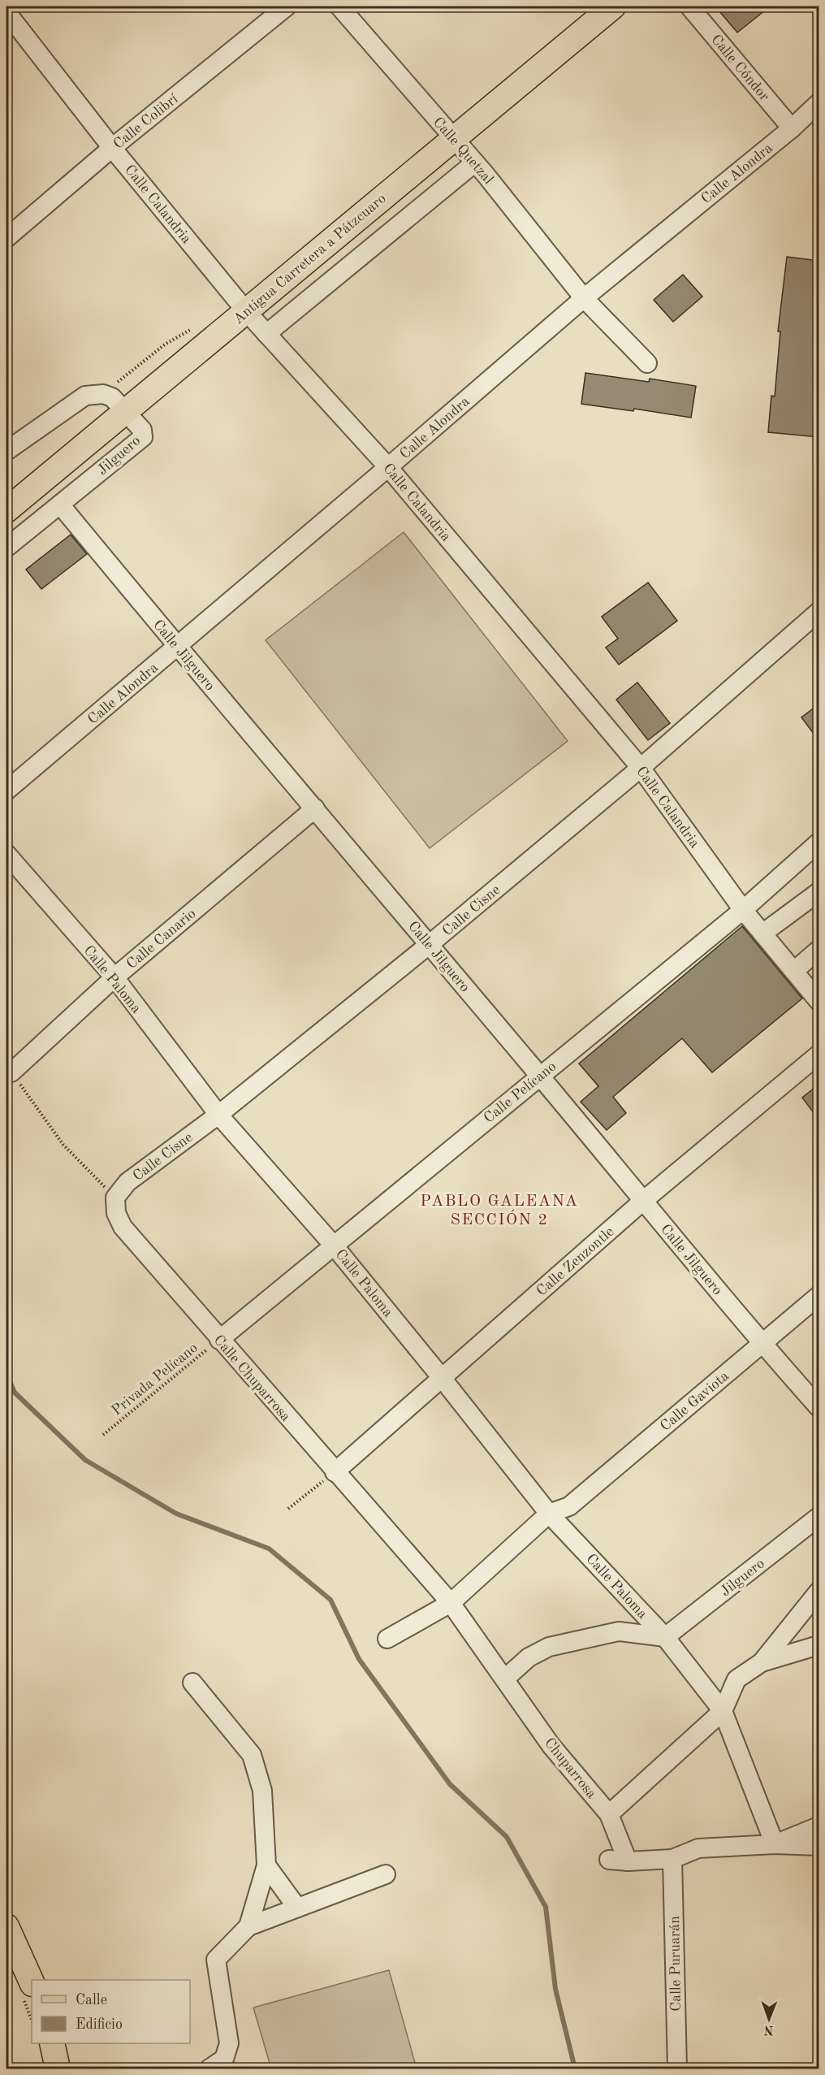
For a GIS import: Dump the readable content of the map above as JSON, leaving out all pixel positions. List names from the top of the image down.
{
  "streets": {
    "main road": ["Antigua Carretera a Pátzcuaro"],
    "street": [
      "Calle Cóndor",
      "Calle Colibrí",
      "Calle Quetzal",
      "Calle Alondra",
      "Calle Calandria",
      "Jilguero",
      "Calle Jilguero",
      "Calle Cisne",
      "Calle Canario",
      "Calle Paloma",
      "Calle Pelícano",
      "Calle Zenzontle",
      "Calle Chuparrosa",
      "Calle Gaviota",
      "Chuparrosa",
      "Calle Puruarán"
    ],
    "path": ["Privada Pelícano"]
  },
  "crossings": [
    ["Calle Cóndor", "Calle Alondra"],
    ["Calle Colibrí", "Calle Calandria"],
    ["Calle Quetzal", "Calle Alondra"],
    ["Calle Quetzal", "Antigua Carretera a Pátzcuaro"],
    ["Calle Alondra", "Calle Calandria"],
    ["Calle Alondra", "Calle Jilguero"],
    ["Calle Calandria", "Antigua Carretera a Pátzcuaro"],
    ["Calle Calandria", "Calle Cisne"],
    ["Calle Calandria", "Calle Pelícano"],
    ["Antigua Carretera a Pátzcuaro", "Jilguero"],
    ["Jilguero", "Calle Jilguero"],
    ["Jilguero", "Calle Paloma"],
    ["Calle Jilguero", "Calle Cisne"],
    ["Calle Jilguero", "Calle Canario"],
    ["Calle Jilguero", "Calle Pelícano"],
    ["Calle Jilguero", "Calle Zenzontle"],
    ["Calle Jilguero", "Calle Gaviota"],
    ["Calle Cisne", "Calle Paloma"],
    ["Calle Cisne", "Calle Chuparrosa"],
    ["Calle Canario", "Calle Paloma"],
    ["Calle Paloma", "Calle Pelícano"],
    ["Calle Paloma", "Calle Zenzontle"],
    ["Calle Paloma", "Calle Gaviota"],
    ["Calle Pelícano", "Calle Chuparrosa"],
    ["Calle Pelícano", "Privada Pelícano"],
    ["Calle Zenzontle", "Calle Chuparrosa"],
    ["Calle Chuparrosa", "Privada Pelícano"],
    ["Calle Chuparrosa", "Calle Gaviota"],
    ["Calle Chuparrosa", "Chuparrosa"]
  ],
  "districts": ["PABLO GALEANA SECCIÓN 2"],
  "legend": ["Calle", "Edificio"],
  "north": "bottom"
}
